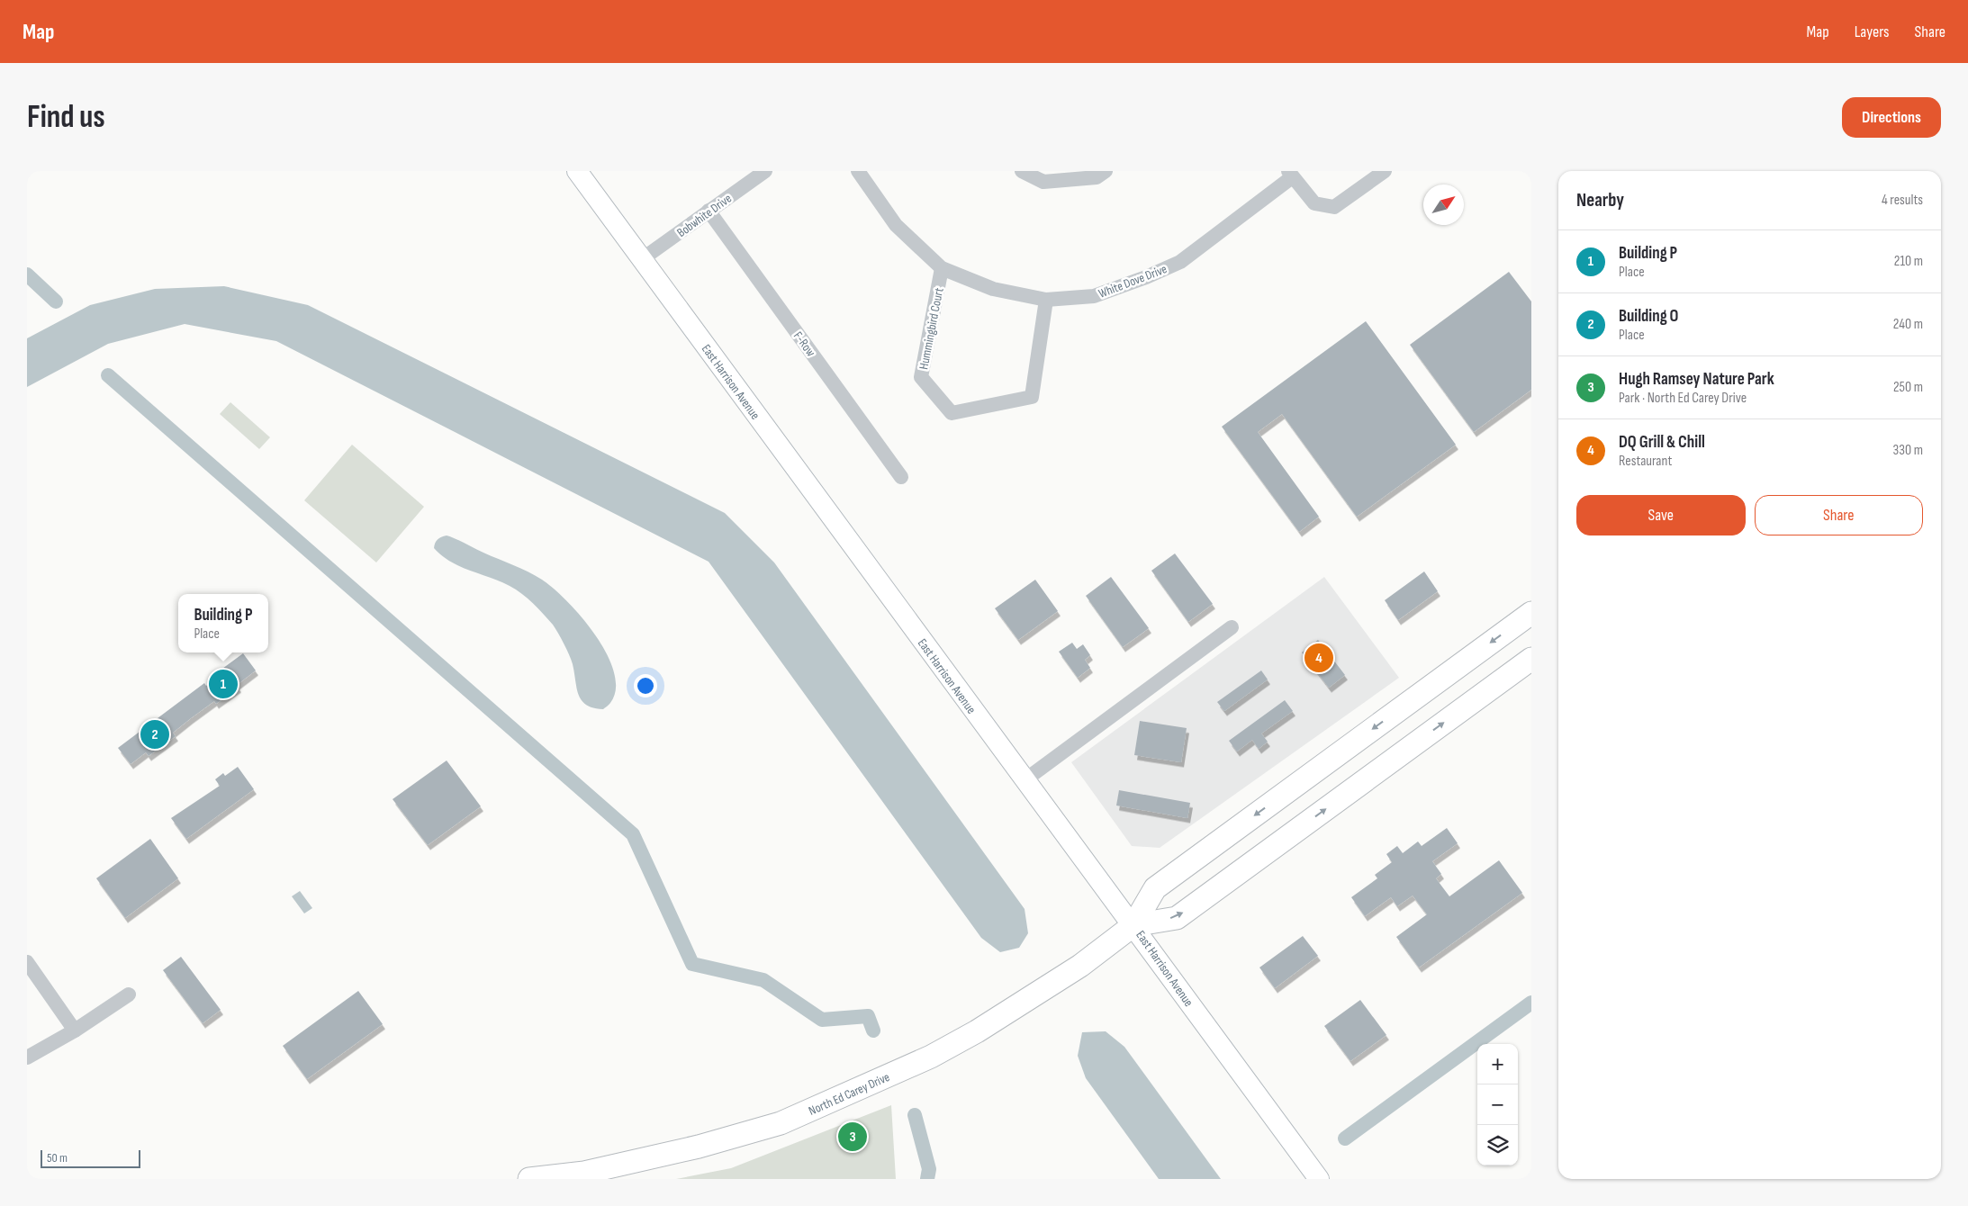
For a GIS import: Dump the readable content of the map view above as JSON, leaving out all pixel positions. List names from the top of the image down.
{
  "streets": {
    "main road": ["East Harrison Avenue", "North Ed Carey Drive"],
    "street": [
      "Bobwhite Drive",
      "White Dove Drive",
      "Hummingbird Court",
      "F-Row"
    ]
  },
  "crossings": [
    ["Bobwhite Drive", "F-Row"],
    ["Bobwhite Drive", "East Harrison Avenue"],
    ["White Dove Drive", "Hummingbird Court"],
    ["East Harrison Avenue", "North Ed Carey Drive"]
  ],
  "scale_bar": "50 m",
  "north": "top right",
  "page": {
    "header": "Map",
    "nav": ["Map", "Layers", "Share"],
    "buttons": [
      "Directions",
      ["Save", "Share"]
    ],
    "title": "Find us",
    "heading": ["Nearby", "4 results"],
    "list": [
      {
        "mark": "1",
        "name": "Building P",
        "note": "Place",
        "value": "210 m"
      },
      {
        "mark": "2",
        "name": "Building O",
        "note": "Place",
        "value": "240 m"
      },
      {
        "mark": "3",
        "name": "Hugh Ramsey Nature Park",
        "note": "Park · North Ed Carey Drive",
        "value": "250 m"
      },
      {
        "mark": "4",
        "name": "DQ Grill & Chill",
        "note": "Restaurant",
        "value": "330 m"
      }
    ],
    "popup": ["Building P", "Place"],
    "pins": [
      "4",
      "1",
      "2",
      "3"
    ],
    "map_buttons": ["+", "−"],
    "scale": "50 m"
  }
}
